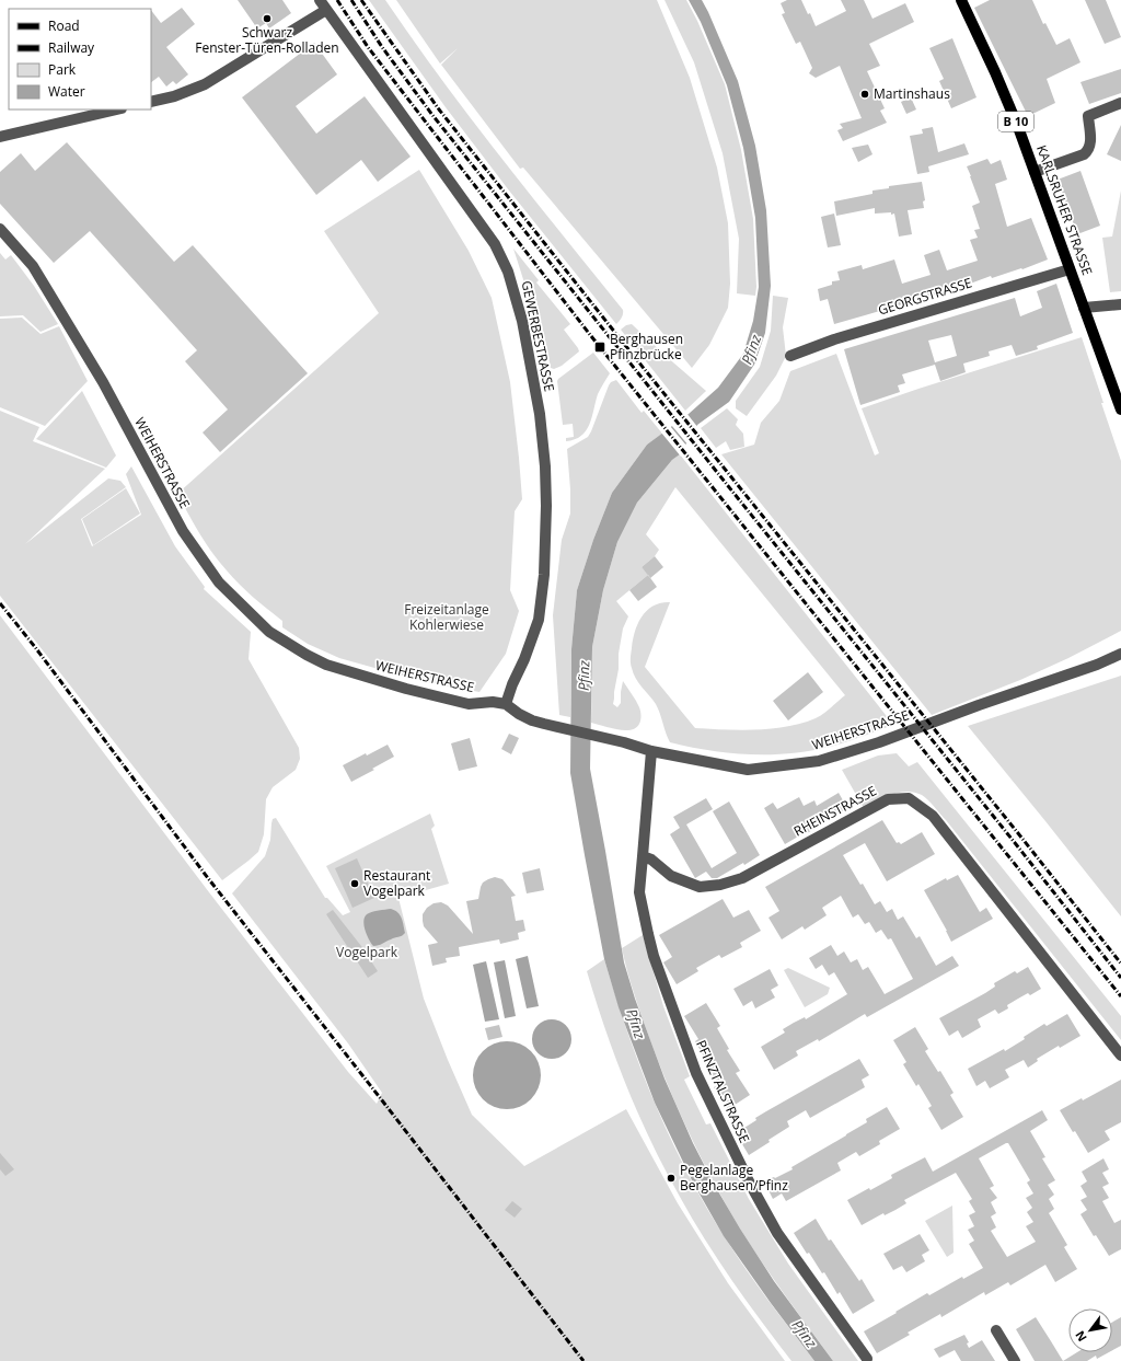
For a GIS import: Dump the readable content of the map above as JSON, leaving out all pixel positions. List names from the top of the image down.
{
  "streets": {
    "main road": ["B 10", "KARLSRUHER STRASSE"],
    "street": [
      "GEORGSTRASSE",
      "GEWERBESTRASSE",
      "WEIHERSTRASSE",
      "RHEINSTRASSE",
      "PFINZTALSTRASSE"
    ]
  },
  "crossings": [
    ["KARLSRUHER STRASSE", "GEORGSTRASSE"],
    ["GEWERBESTRASSE", "WEIHERSTRASSE"],
    ["RHEINSTRASSE", "PFINZTALSTRASSE"]
  ],
  "water": ["Pfinz"],
  "parks": ["Freizeitanlage Kohlerwiese", "Vogelpark"],
  "places": {
    "other": [
      "Schwarz Fenster-Türen-Rolladen",
      "Martinshaus",
      "Restaurant Vogelpark",
      "Pegelanlage Berghausen/Pfinz"
    ],
    "transit": ["Berghausen Pfinzbrücke"]
  },
  "legend": [
    "Road",
    "Railway",
    "Park",
    "Water"
  ],
  "north": "bottom left"
}
